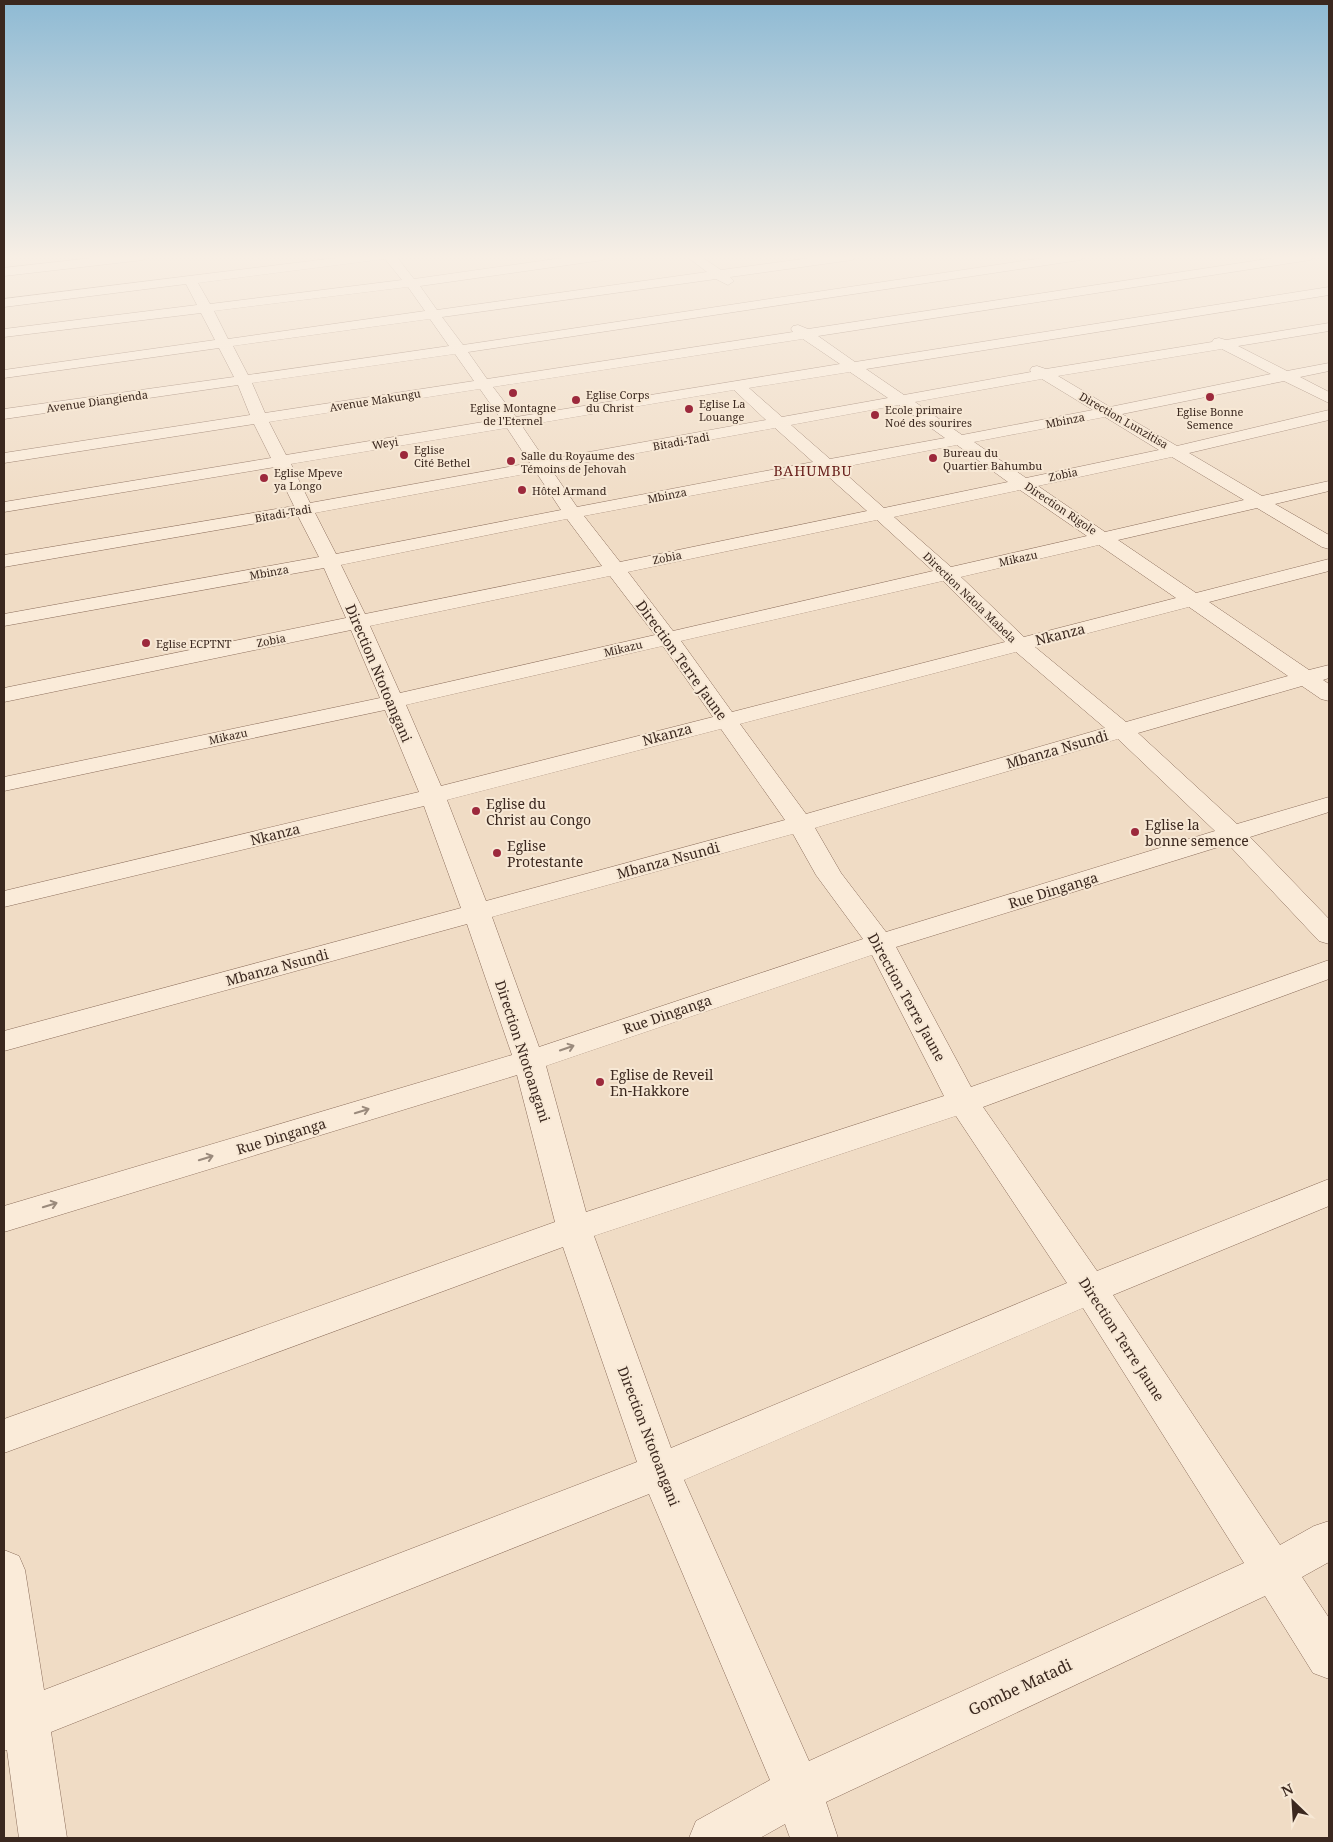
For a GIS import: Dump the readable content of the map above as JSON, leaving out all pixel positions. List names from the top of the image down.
{
  "streets": {
    "street": [
      "Avenue Makungu",
      "Avenue Diangienda",
      "Mbinza",
      "Direction Lunzitisa",
      "Bitadi-Tadi",
      "Weyi",
      "Zobia",
      "Direction Rigole",
      "Mikazu",
      "Direction Ndola Mabela",
      "Nkanza",
      "Direction Terre Jaune",
      "Direction Ntotoangani",
      "Mbanza Nsundi",
      "Rue Dinganga",
      "Gombe Matadi"
    ]
  },
  "crossings": [
    ["Avenue Makungu", "Direction Terre Jaune"],
    ["Avenue Makungu", "Direction Ntotoangani"],
    ["Avenue Diangienda", "Direction Terre Jaune"],
    ["Avenue Diangienda", "Direction Ntotoangani"],
    ["Mbinza", "Direction Lunzitisa"],
    ["Mbinza", "Direction Rigole"],
    ["Mbinza", "Direction Ndola Mabela"],
    ["Mbinza", "Direction Terre Jaune"],
    ["Mbinza", "Direction Ntotoangani"],
    ["Direction Lunzitisa", "Bitadi-Tadi"],
    ["Direction Lunzitisa", "Weyi"],
    ["Direction Lunzitisa", "Zobia"],
    ["Direction Lunzitisa", "Mikazu"],
    ["Bitadi-Tadi", "Direction Rigole"],
    ["Bitadi-Tadi", "Direction Ndola Mabela"],
    ["Bitadi-Tadi", "Direction Terre Jaune"],
    ["Bitadi-Tadi", "Direction Ntotoangani"],
    ["Weyi", "Direction Rigole"],
    ["Weyi", "Direction Ndola Mabela"],
    ["Weyi", "Direction Terre Jaune"],
    ["Weyi", "Direction Ntotoangani"],
    ["Zobia", "Direction Rigole"],
    ["Zobia", "Direction Ndola Mabela"],
    ["Zobia", "Direction Terre Jaune"],
    ["Zobia", "Direction Ntotoangani"],
    ["Direction Rigole", "Mikazu"],
    ["Direction Rigole", "Nkanza"],
    ["Direction Rigole", "Mbanza Nsundi"],
    ["Mikazu", "Direction Ndola Mabela"],
    ["Mikazu", "Direction Terre Jaune"],
    ["Mikazu", "Direction Ntotoangani"],
    ["Direction Ndola Mabela", "Nkanza"],
    ["Direction Ndola Mabela", "Mbanza Nsundi"],
    ["Direction Ndola Mabela", "Rue Dinganga"],
    ["Nkanza", "Direction Terre Jaune"],
    ["Nkanza", "Direction Ntotoangani"],
    ["Direction Terre Jaune", "Mbanza Nsundi"],
    ["Direction Terre Jaune", "Rue Dinganga"],
    ["Direction Terre Jaune", "Gombe Matadi"],
    ["Direction Ntotoangani", "Mbanza Nsundi"],
    ["Direction Ntotoangani", "Rue Dinganga"],
    ["Direction Ntotoangani", "Gombe Matadi"]
  ],
  "districts": ["BAHUMBU"],
  "places": [
    "Eglise Montagne de l'Eternel",
    "Eglise Bonne Semence",
    "Eglise Corps du Christ",
    "Eglise La Louange",
    "Ecole primaire Noé des sourires",
    "Eglise Cité Bethel",
    "Bureau du Quartier Bahumbu",
    "Salle du Royaume des Témoins de Jehovah",
    "Eglise Mpeve ya Longo",
    "Hôtel Armand",
    "Eglise ECPTNT",
    "Eglise du Christ au Congo",
    "Eglise la bonne semence",
    "Eglise Protestante",
    "Eglise de Reveil En-Hakkore"
  ],
  "north": "top left"
}
